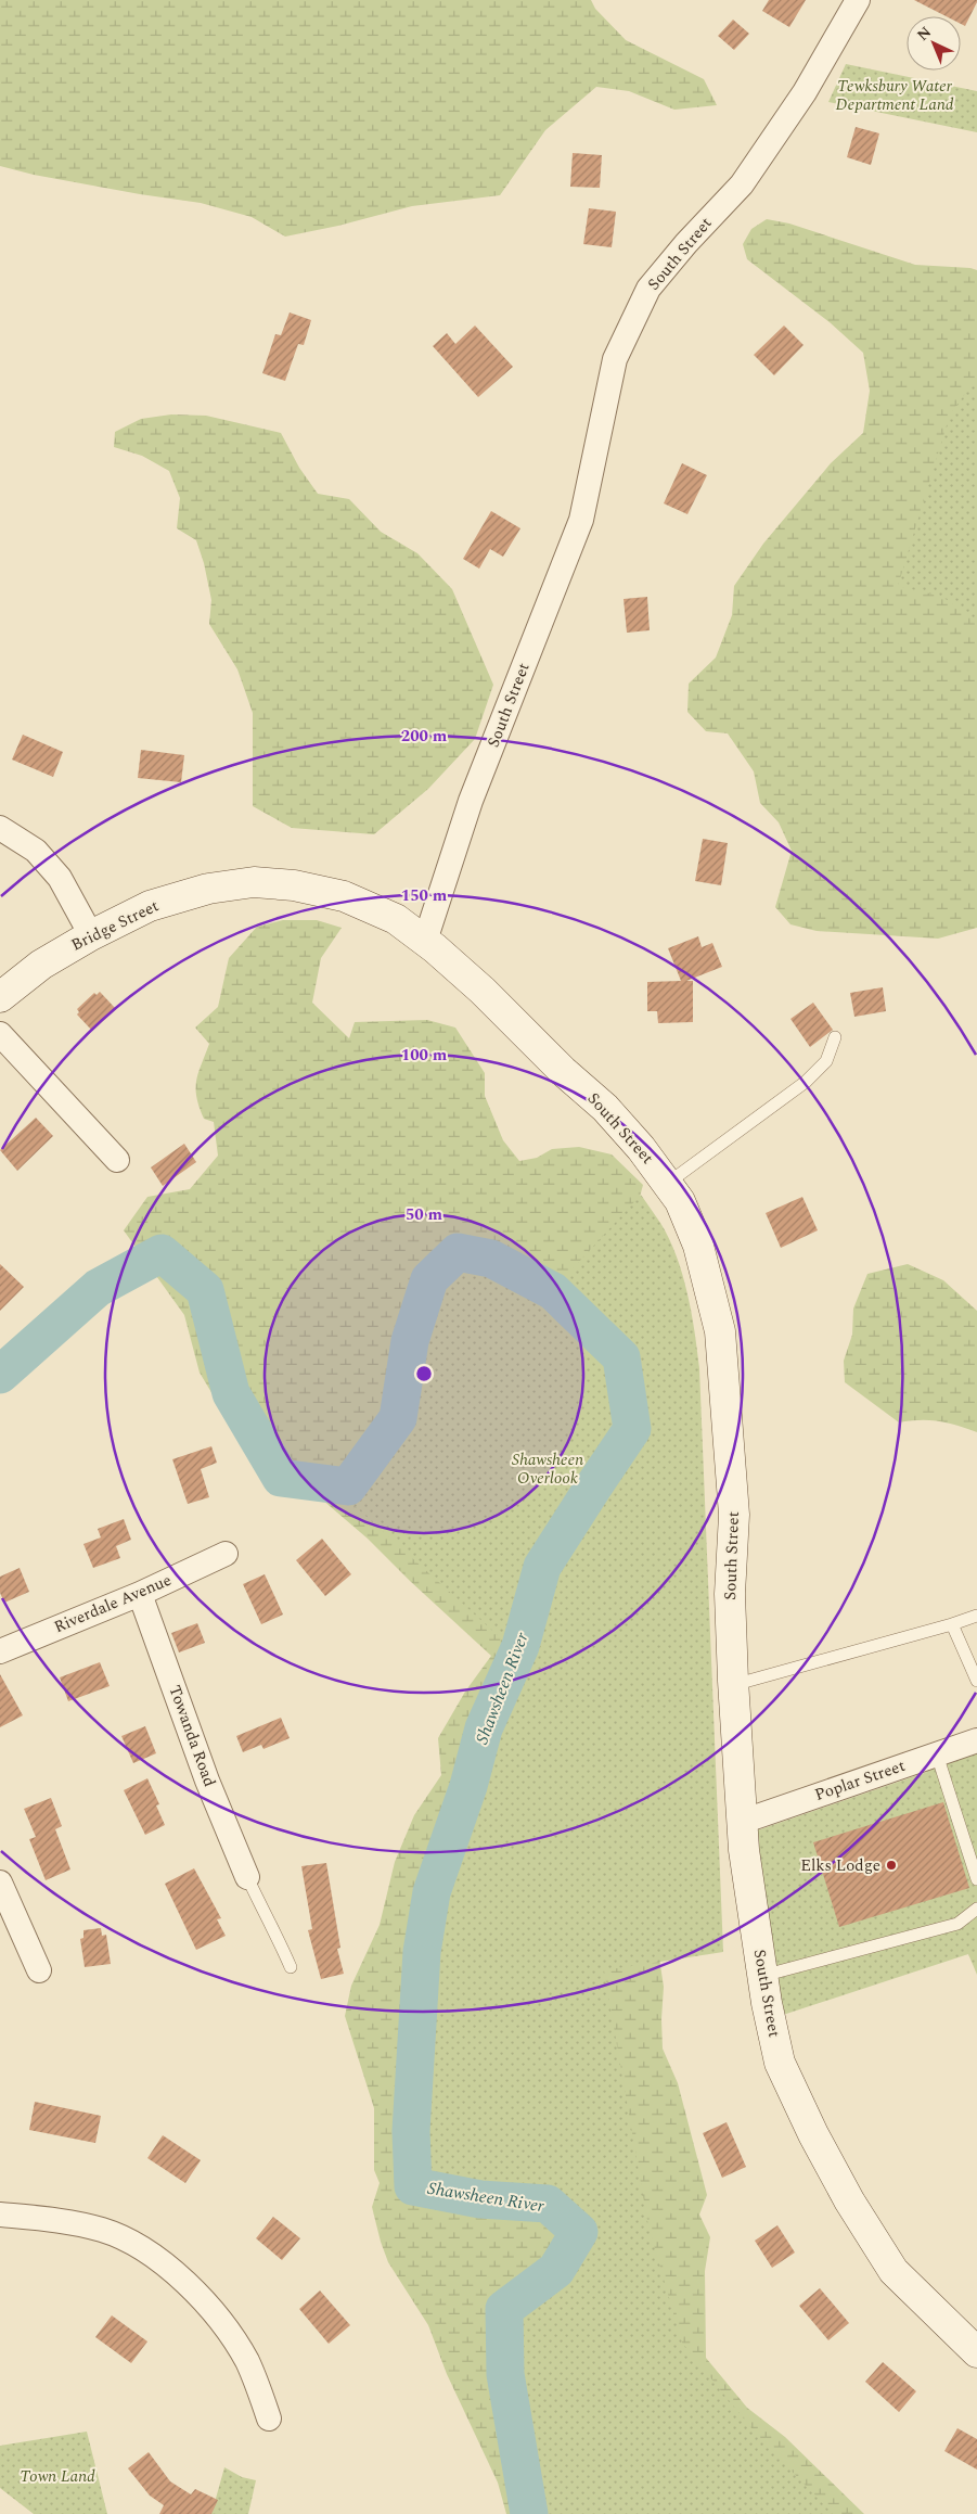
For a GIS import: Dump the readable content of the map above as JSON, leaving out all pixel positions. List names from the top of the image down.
{
  "streets": {
    "street": [
      "South Street",
      "Bridge Street",
      "Riverdale Avenue",
      "Towanda Road",
      "Poplar Street"
    ]
  },
  "crossings": [
    ["South Street", "Bridge Street"],
    ["South Street", "Poplar Street"],
    ["Riverdale Avenue", "Towanda Road"]
  ],
  "water": ["Shawsheen River"],
  "parks": ["Tewksbury Water Department Land", "Shawsheen Overlook", "Town Land"],
  "places": ["Elks Lodge"],
  "north": "top left",
  "rings": [
    "200 m",
    "150 m",
    "100 m",
    "50 m"
  ]
}
